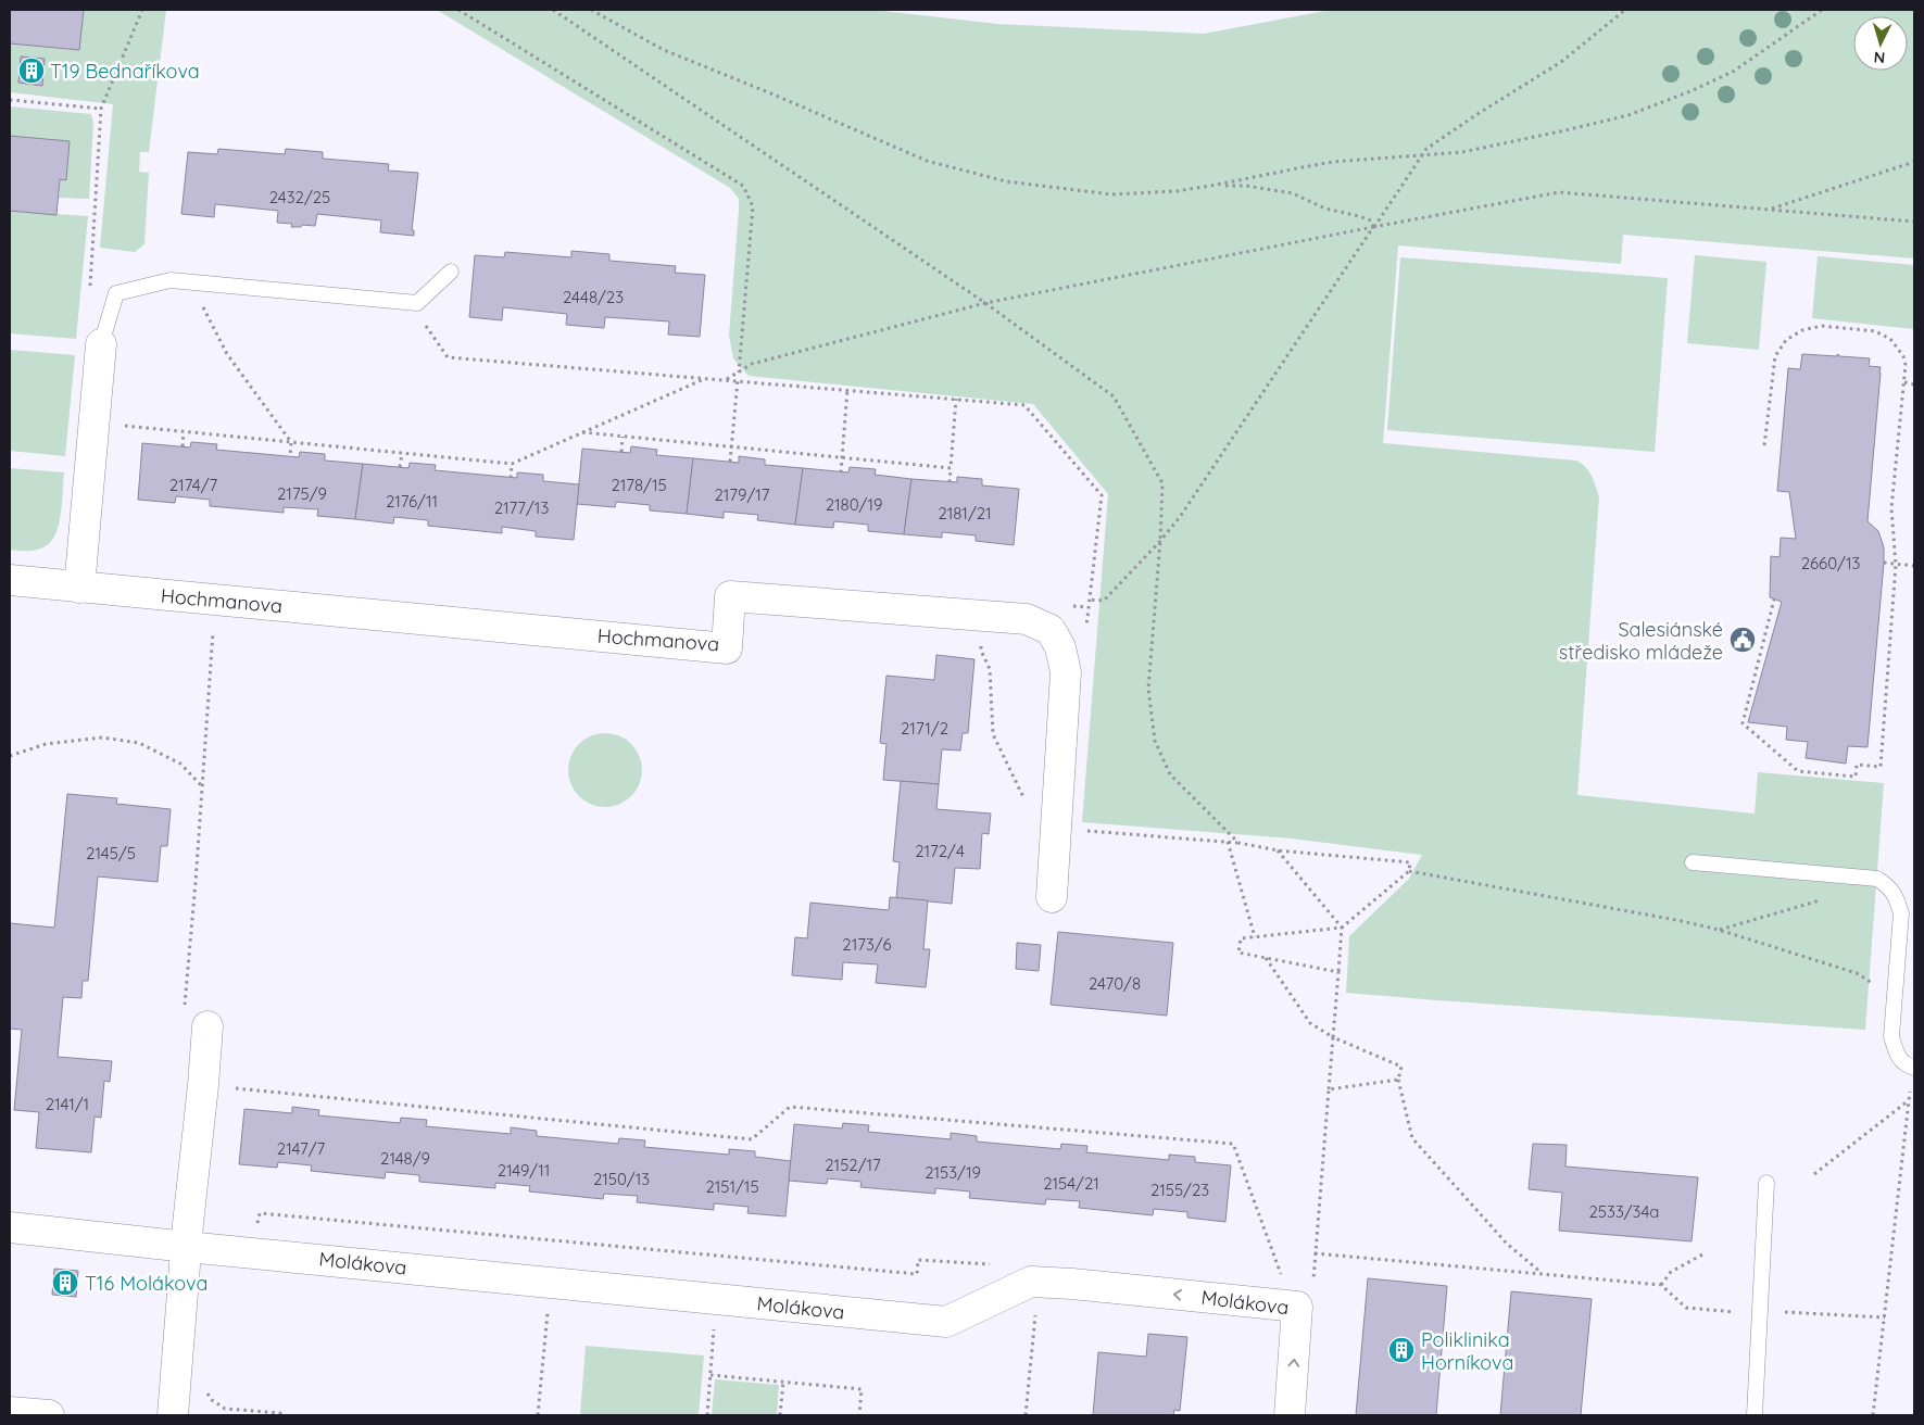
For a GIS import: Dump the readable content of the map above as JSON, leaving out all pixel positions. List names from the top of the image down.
{
  "streets": {
    "street": ["Hochmanova", "Molákova"]
  },
  "one_way": ["Molákova"],
  "places": {
    "building": ["T19 Bednaříkova", "T16 Molákova", "Poliklinika Horníkova"],
    "public building": ["Salesiánské středisko mládeže"]
  },
  "house_numbers": [
    "2432/25",
    "2448/23",
    "2174/7",
    "2178/15",
    "2175/9",
    "2179/17",
    "2176/11",
    "2180/19",
    "2177/13",
    "2181/21",
    "2660/13",
    "2171/2",
    "2172/4",
    "2145/5",
    "2173/6",
    "2470/8",
    "2141/1",
    "2147/7",
    "2148/9",
    "2152/17",
    "2149/11",
    "2153/19",
    "2150/13",
    "2154/21",
    "2151/15",
    "2155/23",
    "2533/34a"
  ],
  "north": "bottom"
}
